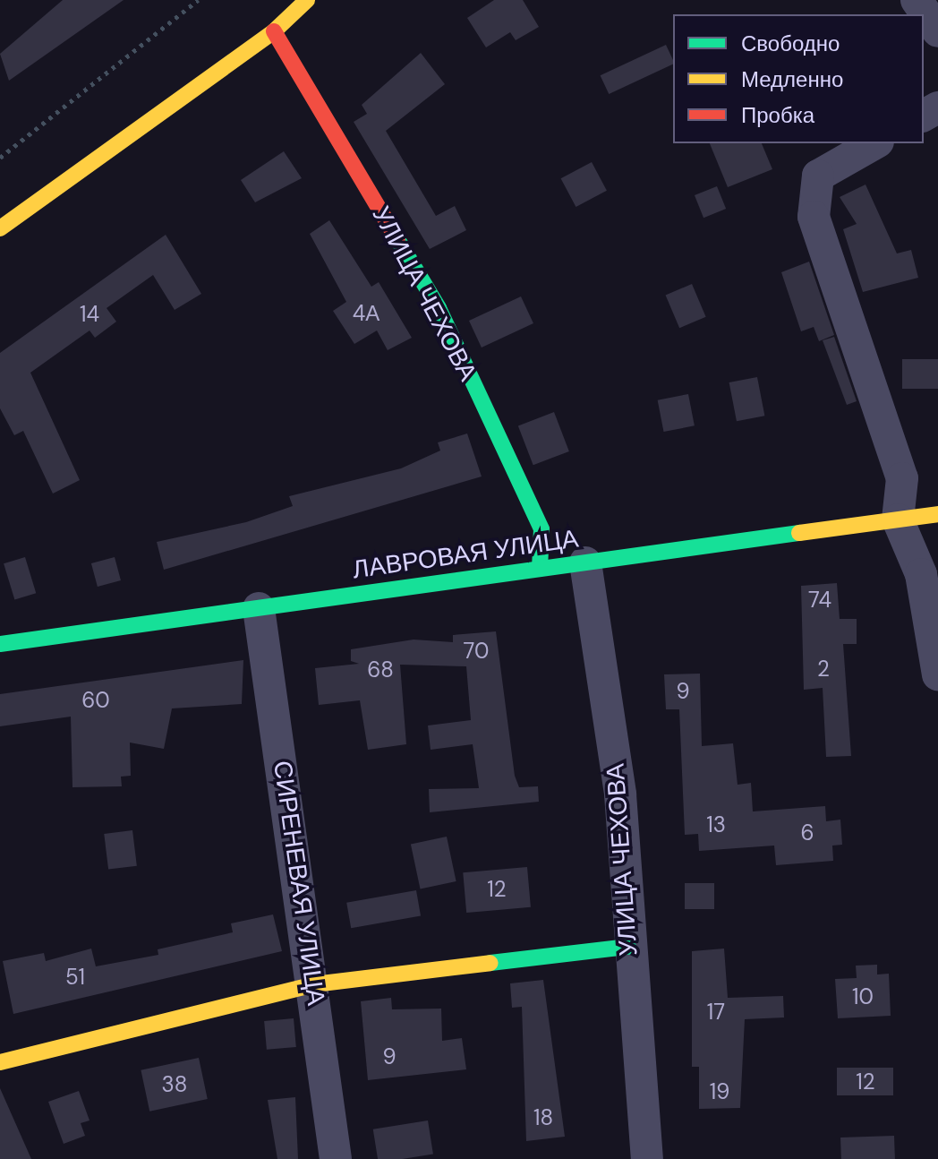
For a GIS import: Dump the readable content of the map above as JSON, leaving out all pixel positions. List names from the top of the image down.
{
  "streets": {
    "street": ["УЛИЦА ЧЕХОВА", "ЛАВРОВАЯ УЛИЦА", "СИРЕНЕВАЯ УЛИЦА"]
  },
  "crossings": [
    ["УЛИЦА ЧЕХОВА", "ЛАВРОВАЯ УЛИЦА"],
    ["ЛАВРОВАЯ УЛИЦА", "СИРЕНЕВАЯ УЛИЦА"]
  ],
  "house_numbers": [
    "4А",
    "14",
    "74",
    "70",
    "2",
    "68",
    "9",
    "60",
    "13",
    "6",
    "12",
    "51",
    "10",
    "17",
    "9",
    "12",
    "38",
    "19",
    "18"
  ],
  "legend": ["Свободно", "Медленно", "Пробка"]
}
